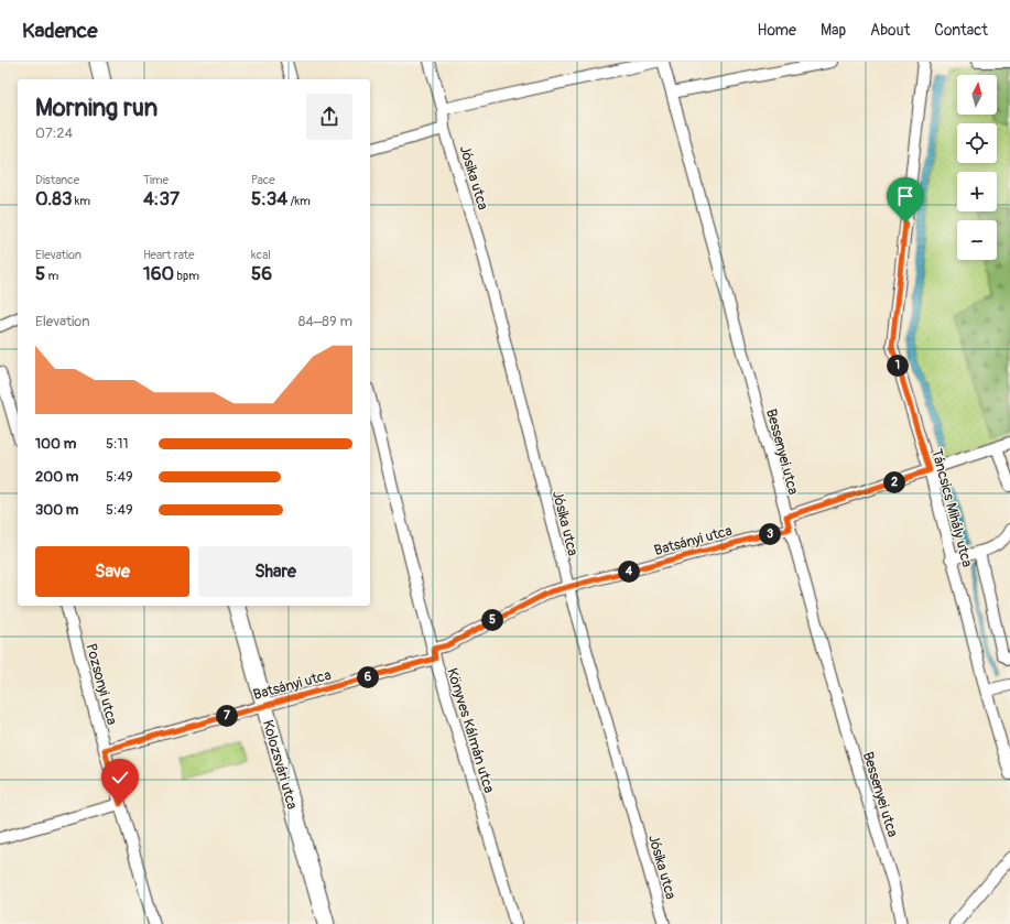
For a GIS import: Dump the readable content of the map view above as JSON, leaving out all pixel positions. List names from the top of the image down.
{
  "streets": {
    "street": [
      "Jósika utca",
      "Bessenyei utca",
      "Táncsics Mihály utca",
      "Batsányi utca",
      "Pozsonyi utca",
      "Könyves Kálmán utca",
      "Kolozsvári utca"
    ]
  },
  "crossings": [
    ["Jósika utca", "Batsányi utca"],
    ["Bessenyei utca", "Batsányi utca"],
    ["Batsányi utca", "Pozsonyi utca"],
    ["Batsányi utca", "Könyves Kálmán utca"],
    ["Batsányi utca", "Kolozsvári utca"]
  ],
  "north": "top",
  "page": {
    "header": "Kadence",
    "nav": [
      "Home",
      "Map",
      "About",
      "Contact"
    ],
    "map_buttons": ["+", "−"],
    "heading": ["Morning run", "07:24"],
    "stats": [
      ["Distance", "0.83 km"],
      ["Time", "4:37"],
      ["Pace", "5:34 /km"],
      ["Elevation", "5 m"],
      ["Heart rate", "160 bpm"],
      ["kcal", "56"]
    ],
    "chart": ["Elevation", "84–89 m"],
    "pins": [
      "1",
      "2",
      "3",
      "4",
      "5",
      "6",
      "7"
    ],
    "list": [
      {
        "name": "100 m",
        "note": "5:11"
      },
      {
        "name": "200 m",
        "note": "5:49"
      },
      {
        "name": "300 m",
        "note": "5:49"
      }
    ],
    "buttons": ["Save", "Share"]
  }
}
